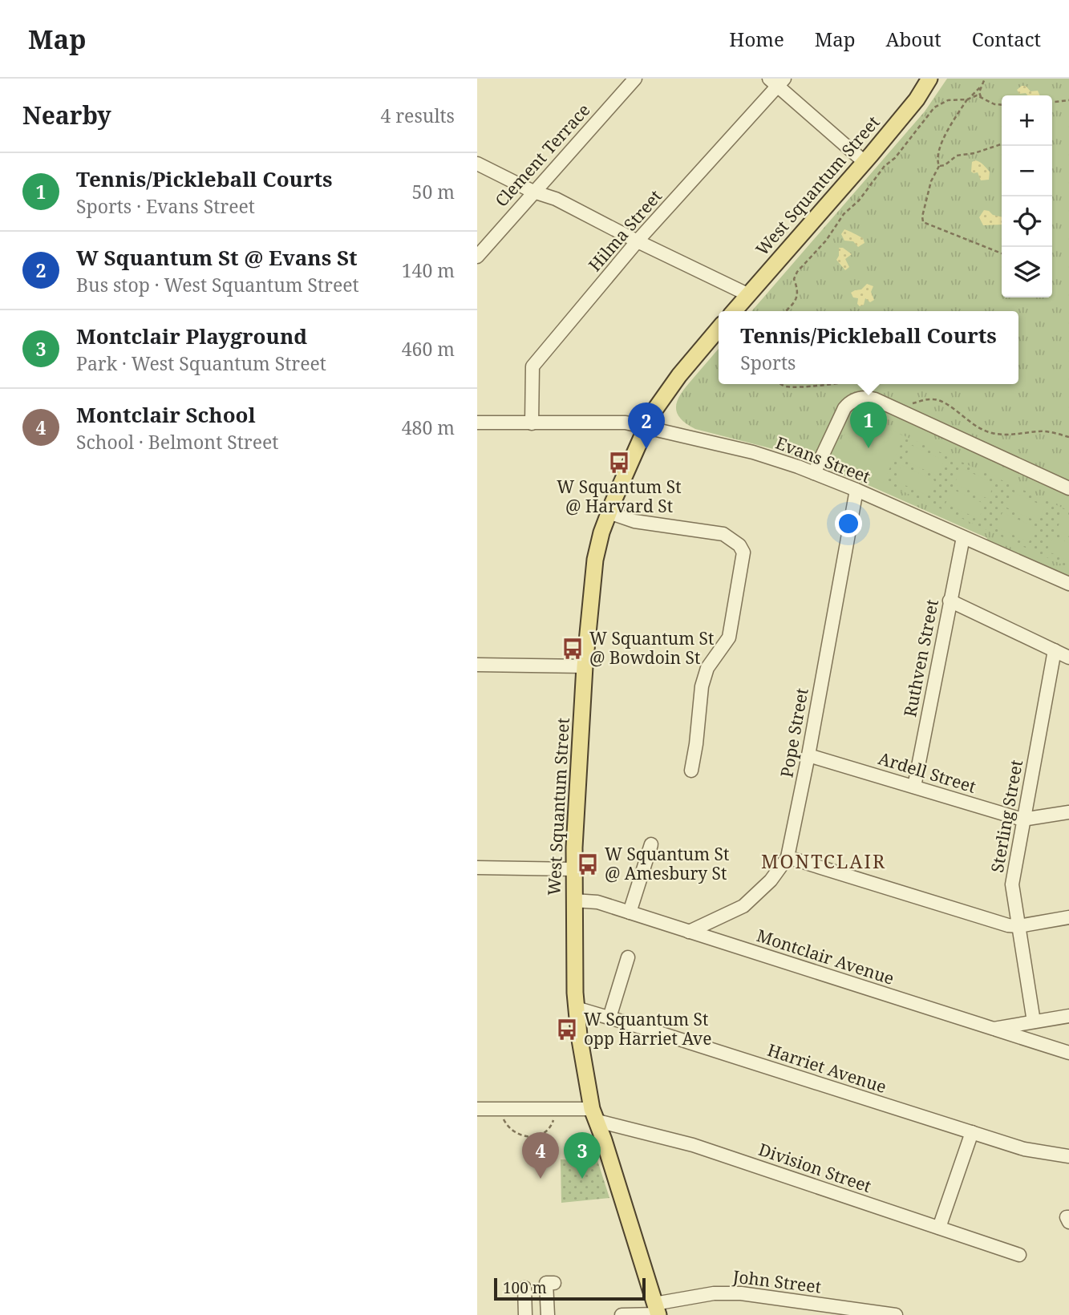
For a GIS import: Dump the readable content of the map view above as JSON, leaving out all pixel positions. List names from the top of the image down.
{
  "streets": {
    "main road": ["West Squantum Street"],
    "street": [
      "Clement Terrace",
      "Hilma Street",
      "Evans Street",
      "Ruthven Street",
      "Pope Street",
      "Ardell Street",
      "Sterling Street",
      "Montclair Avenue",
      "Harriet Avenue",
      "Division Street",
      "John Street"
    ]
  },
  "crossings": [
    ["West Squantum Street", "Evans Street"],
    ["West Squantum Street", "Montclair Avenue"],
    ["West Squantum Street", "Harriet Avenue"],
    ["West Squantum Street", "Division Street"],
    ["West Squantum Street", "John Street"],
    ["Hilma Street", "Evans Street"],
    ["Evans Street", "Ruthven Street"],
    ["Evans Street", "Pope Street"],
    ["Ruthven Street", "Ardell Street"],
    ["Pope Street", "Ardell Street"],
    ["Pope Street", "Montclair Avenue"],
    ["Ardell Street", "Sterling Street"],
    ["Sterling Street", "Montclair Avenue"]
  ],
  "districts": ["MONTCLAIR"],
  "places": {
    "bus stop": [
      "W Squantum St @ Harvard St",
      "W Squantum St @ Bowdoin St",
      "W Squantum St @ Amesbury St",
      "W Squantum St opp Harriet Ave"
    ]
  },
  "scale_bar": "100 m",
  "page": {
    "header": "Map",
    "nav": [
      "Home",
      "Map",
      "About",
      "Contact"
    ],
    "heading": ["Nearby", "4 results"],
    "map_buttons": ["+", "−"],
    "list": [
      {
        "mark": "1",
        "name": "Tennis/Pickleball Courts",
        "note": "Sports · Evans Street",
        "value": "50 m"
      },
      {
        "mark": "2",
        "name": "W Squantum St @ Evans St",
        "note": "Bus stop · West Squantum Street",
        "value": "140 m"
      },
      {
        "mark": "3",
        "name": "Montclair Playground",
        "note": "Park · West Squantum Street",
        "value": "460 m"
      },
      {
        "mark": "4",
        "name": "Montclair School",
        "note": "School · Belmont Street",
        "value": "480 m"
      }
    ],
    "popup": ["Tennis/Pickleball Courts", "Sports"],
    "pins": [
      "1",
      "2",
      "3",
      "4"
    ],
    "scale": "100 m"
  }
}
